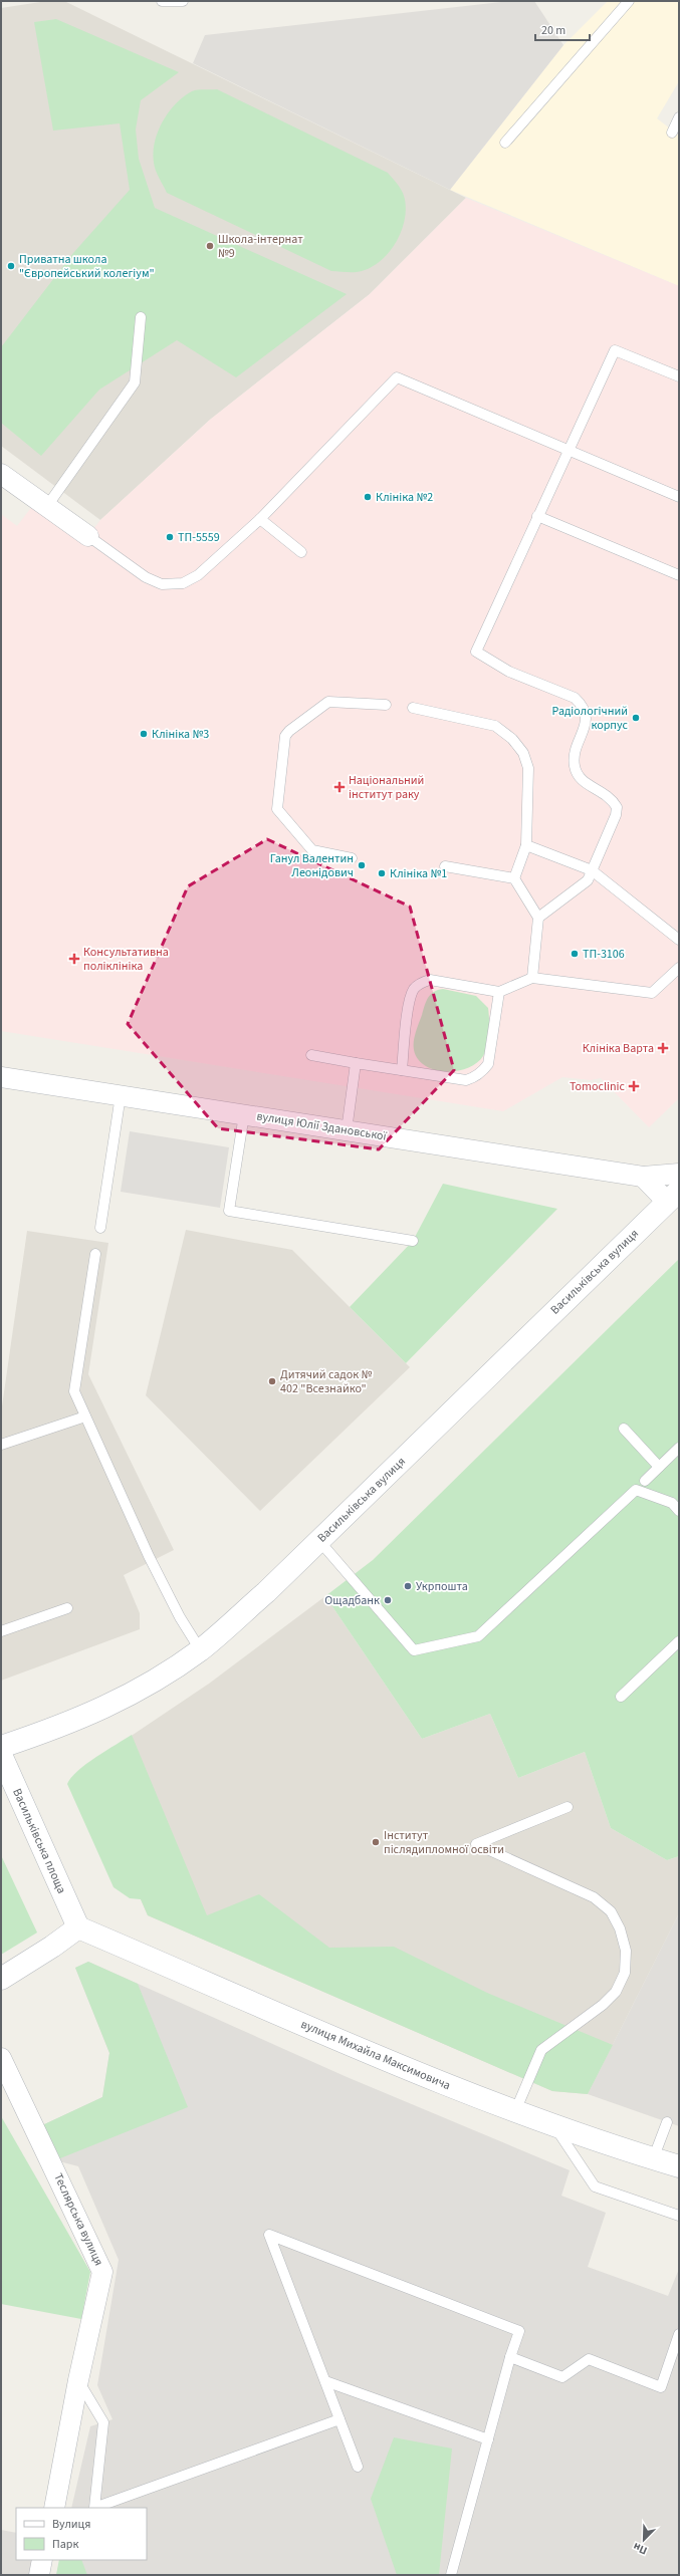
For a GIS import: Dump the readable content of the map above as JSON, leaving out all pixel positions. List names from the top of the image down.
{
  "streets": {
    "main road": ["Васильківська вулиця", "Васильківська площа", "вулиця Михайла Максимовича"],
    "street": ["вулиця Юлії Здановської", "Теслярська вулиця"]
  },
  "crossings": [
    ["Васильківська площа", "вулиця Михайла Максимовича"]
  ],
  "places": {
    "other": [
      "Школа-інтернат №9",
      "Приватна школа \"Європейський колегіум\"",
      "Клініка №2",
      "ТП-5559",
      "Радіологічний корпус",
      "Клініка №3",
      "Ганул Валентин Леонідович",
      "Клініка №1",
      "ТП-3106",
      "Дитячий садок № 402 \"Всезнайко\"",
      "Укрпошта",
      "Ощадбанк",
      "Інститут післядипломної освіти"
    ],
    "health": [
      "Національний інститут раку",
      "Консультативна поліклініка",
      "Клініка Варта",
      "Tomoclinic"
    ]
  },
  "legend": ["Вулиця", "Парк"],
  "scale_bar": "20 m",
  "north": "bottom left"
}
